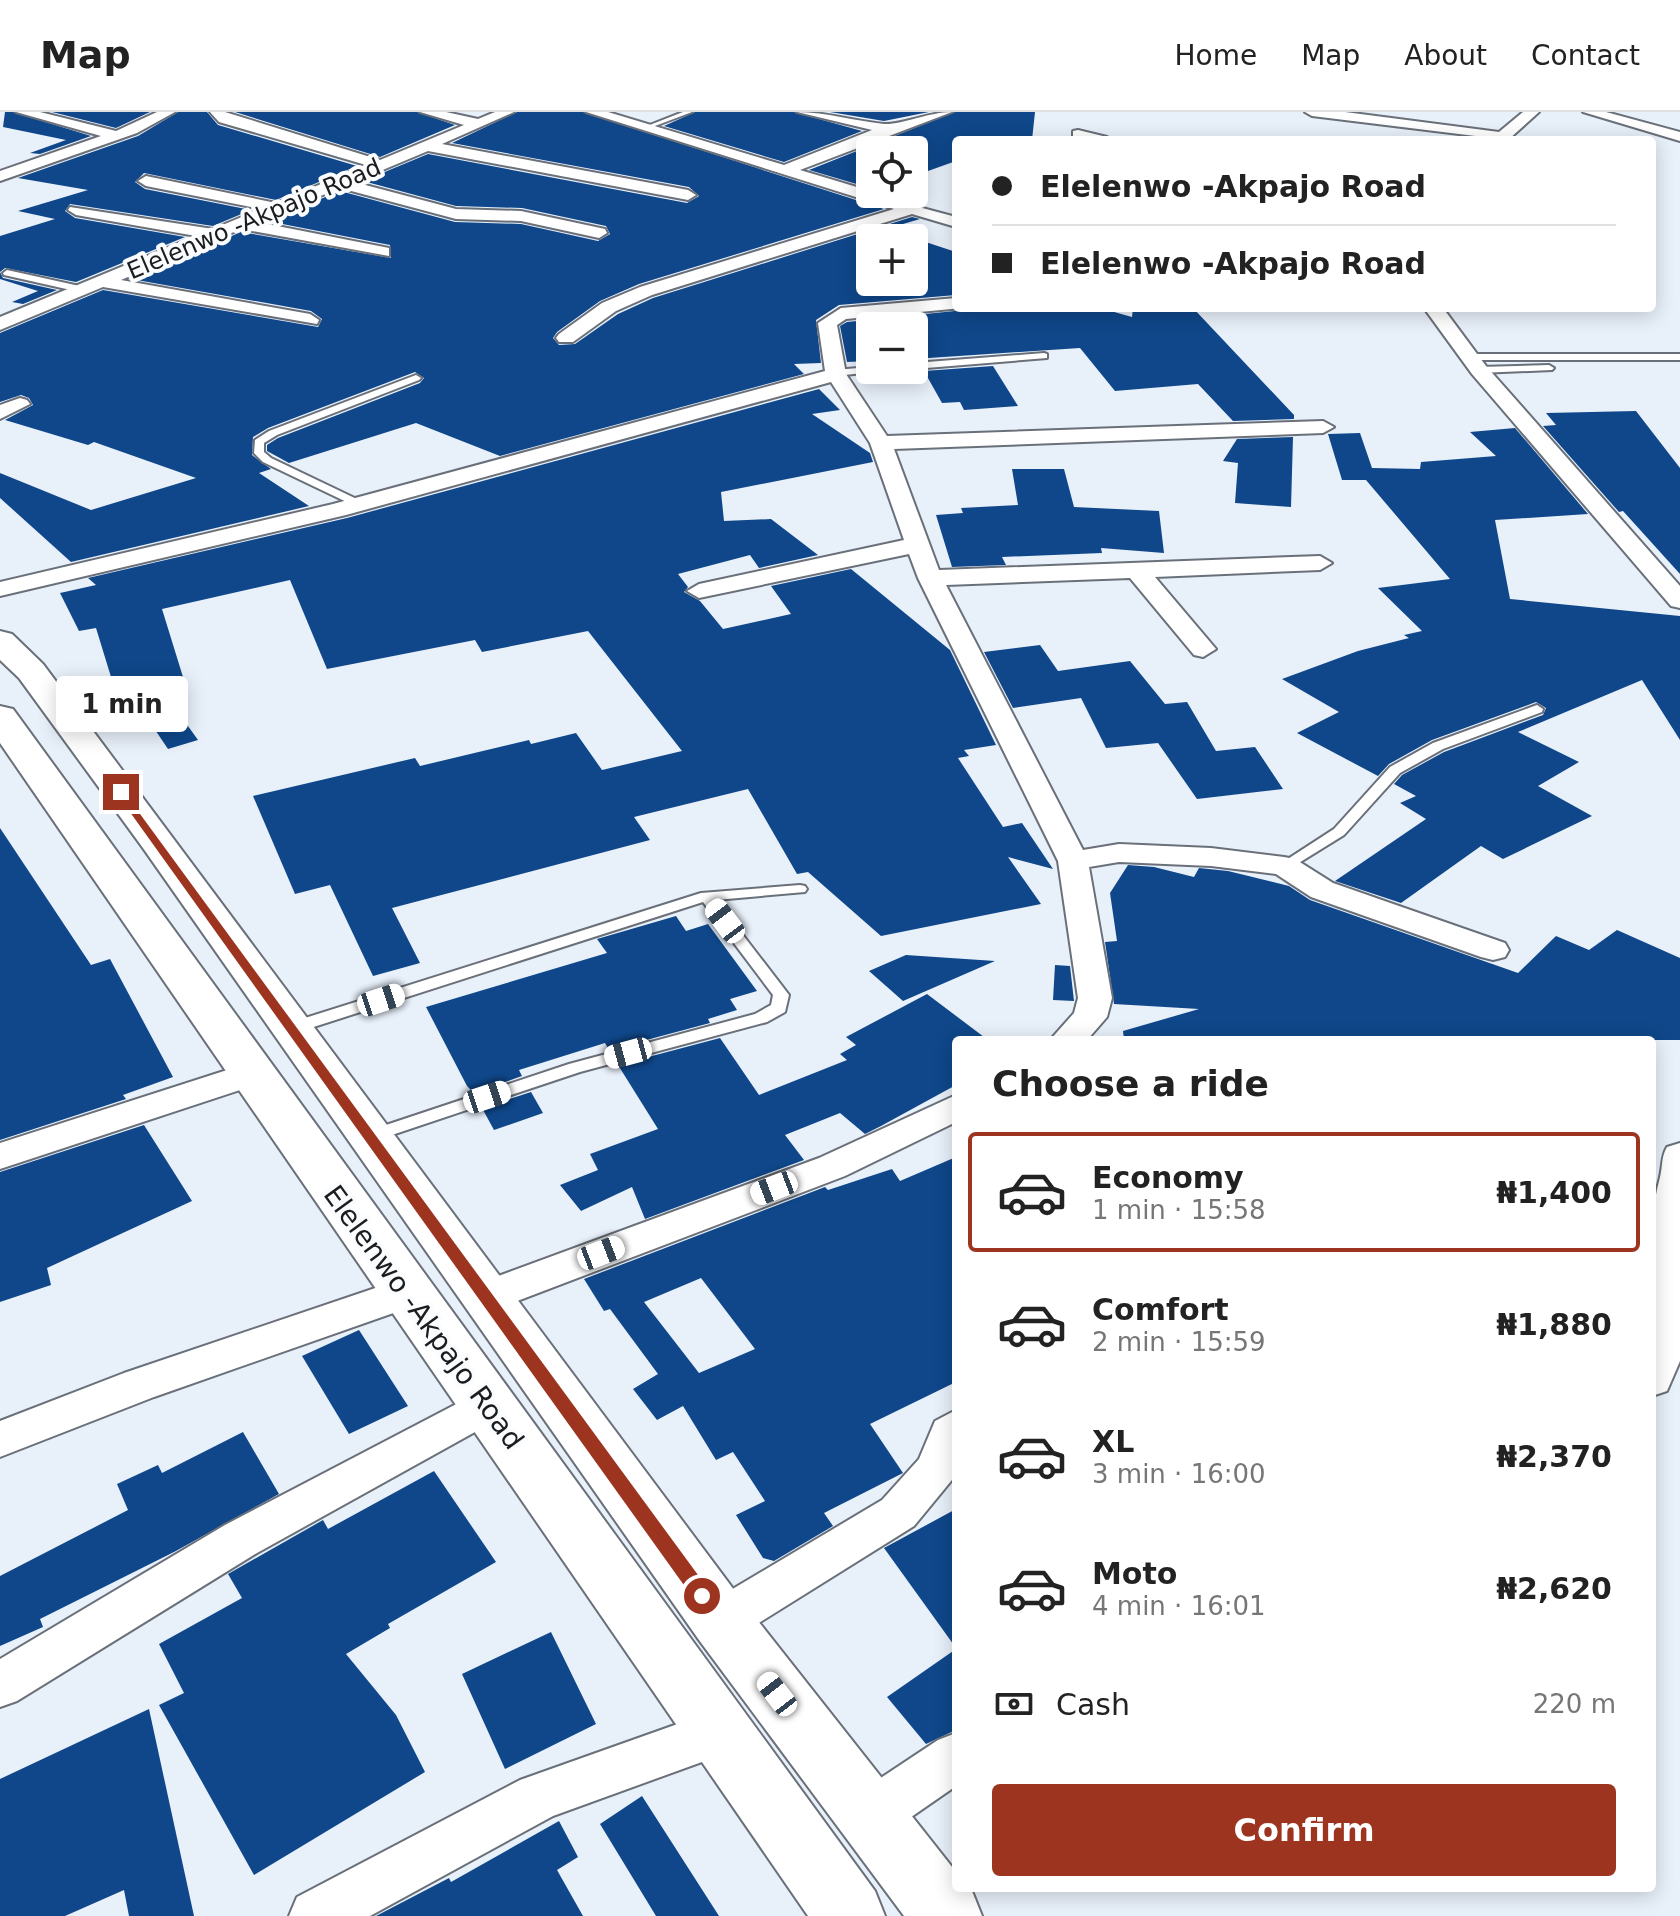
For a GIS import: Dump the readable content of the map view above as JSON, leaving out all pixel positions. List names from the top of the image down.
{
  "streets": {
    "main road": ["Elelenwo -Akpajo Road"]
  },
  "page": {
    "header": "Map",
    "nav": [
      "Home",
      "Map",
      "About",
      "Contact"
    ],
    "map_buttons": ["+", "−"],
    "banner": ["Elelenwo -Akpajo Road", "Elelenwo -Akpajo Road"],
    "bubble": "1 min",
    "heading": "Choose a ride",
    "list": [
      {
        "name": "Economy",
        "note": "1 min · 15:58",
        "value": "₦1,400"
      },
      {
        "name": "Comfort",
        "note": "2 min · 15:59",
        "value": "₦1,880"
      },
      {
        "name": "XL",
        "note": "3 min · 16:00",
        "value": "₦2,370"
      },
      {
        "name": "Moto",
        "note": "4 min · 16:01",
        "value": "₦2,620"
      }
    ],
    "pay": ["Cash", "220 m"],
    "buttons": "Confirm"
  }
}
